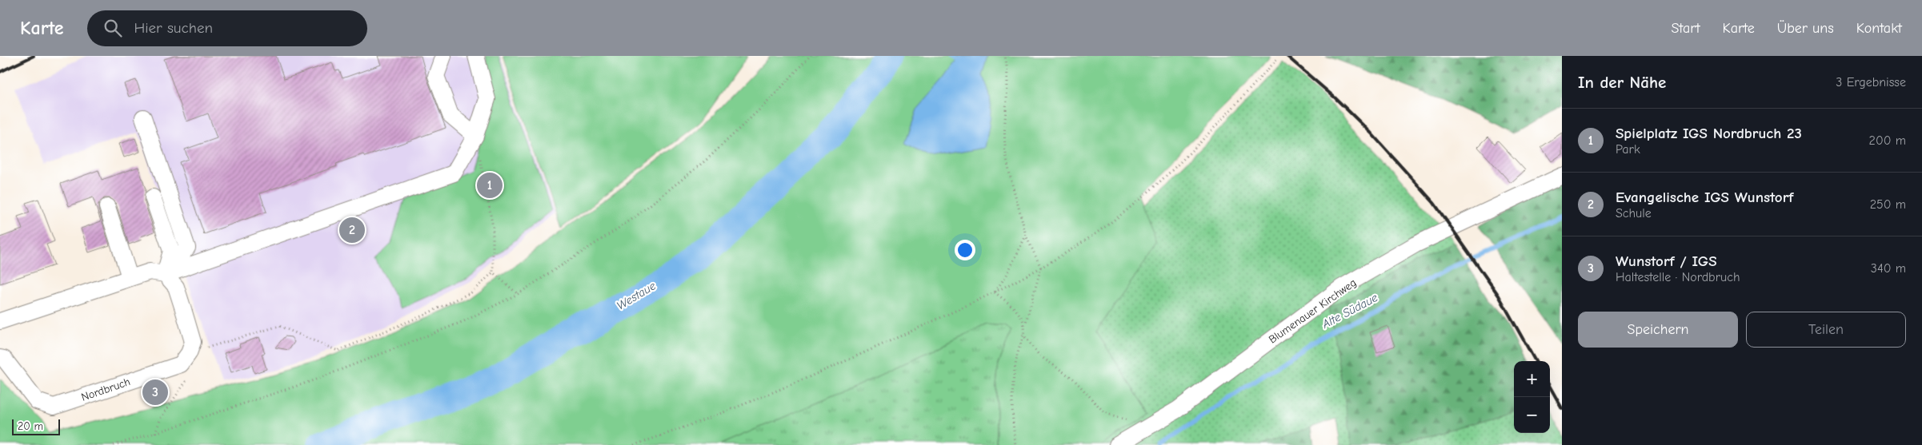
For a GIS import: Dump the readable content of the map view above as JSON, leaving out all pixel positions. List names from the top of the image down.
{
  "streets": {
    "street": ["Blumenauer Kirchweg", "Nordbruch"]
  },
  "water": ["Westaue", "Alte Südaue"],
  "scale_bar": "20 m",
  "page": {
    "header": "Karte",
    "search": "Hier suchen",
    "nav": [
      "Start",
      "Karte",
      "Über uns",
      "Kontakt"
    ],
    "heading": ["In der Nähe", "3 Ergebnisse"],
    "list": [
      {
        "mark": "1",
        "name": "Spielplatz IGS Nordbruch 23",
        "note": "Park",
        "value": "200 m"
      },
      {
        "mark": "2",
        "name": "Evangelische IGS Wunstorf",
        "note": "Schule",
        "value": "250 m"
      },
      {
        "mark": "3",
        "name": "Wunstorf / IGS",
        "note": "Haltestelle · Nordbruch",
        "value": "340 m"
      }
    ],
    "pins": ["1", "2", "3"],
    "buttons": ["Speichern", "Teilen"],
    "map_buttons": ["+", "−"],
    "scale": "20 m"
  }
}
